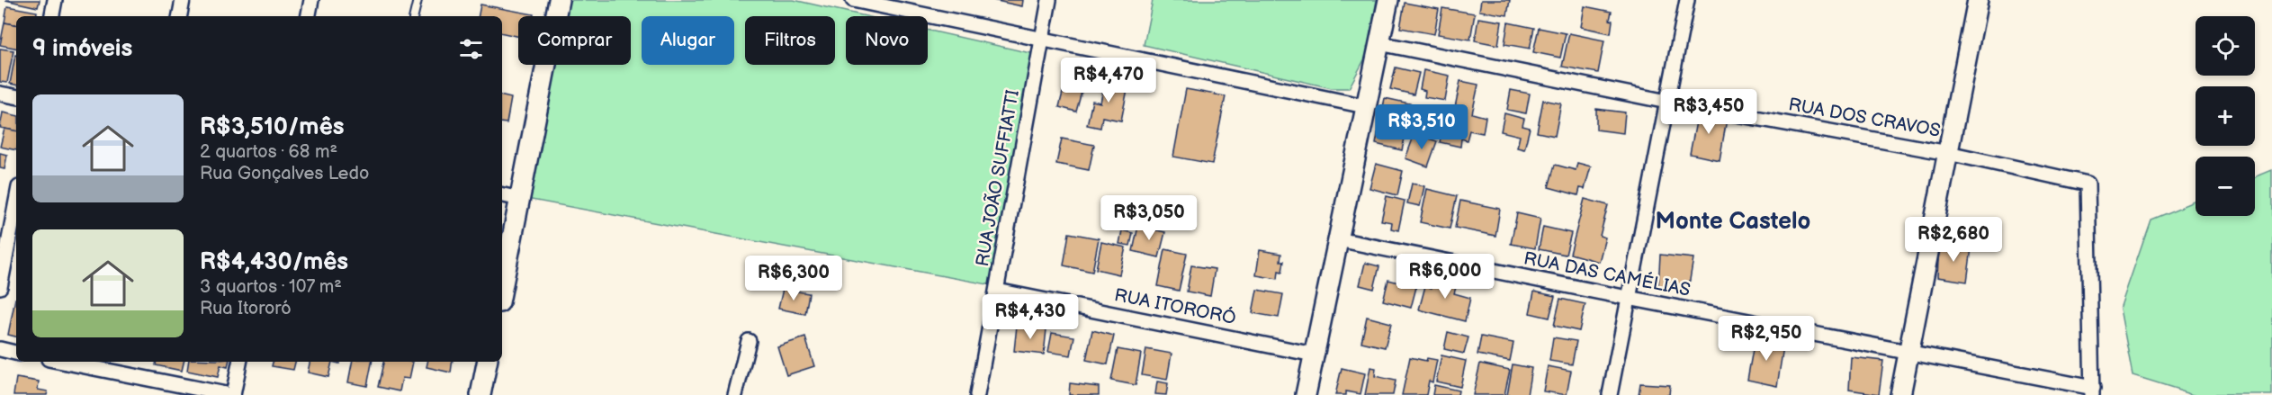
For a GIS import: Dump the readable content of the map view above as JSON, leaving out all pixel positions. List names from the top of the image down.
{
  "streets": {
    "street": [
      "RUA DOS CRAVOS",
      "RUA JOÃO SUFFIATTI",
      "RUA DAS CAMÉLIAS",
      "RUA ITORORÓ"
    ]
  },
  "crossings": [
    ["RUA DOS CRAVOS", "RUA DAS CAMÉLIAS"],
    ["RUA JOÃO SUFFIATTI", "RUA ITORORÓ"]
  ],
  "districts": ["Monte Castelo"],
  "page": {
    "map_buttons": ["+", "−"],
    "chip": [
      "Comprar",
      "Alugar",
      "Filtros",
      "Novo"
    ],
    "heading": "9 imóveis",
    "price": [
      "R$4,470",
      "R$3,450",
      "R$3,510",
      "R$3,050",
      "R$2,680",
      "R$6,000",
      "R$6,300",
      "R$4,430",
      "R$2,950"
    ],
    "list": [
      {
        "name": "R$3,510/mês",
        "note": "2 quartos · 68 m² · Rua Gonçalves Ledo"
      },
      {
        "name": "R$4,430/mês",
        "note": "3 quartos · 107 m² · Rua Itororó"
      }
    ]
  }
}
